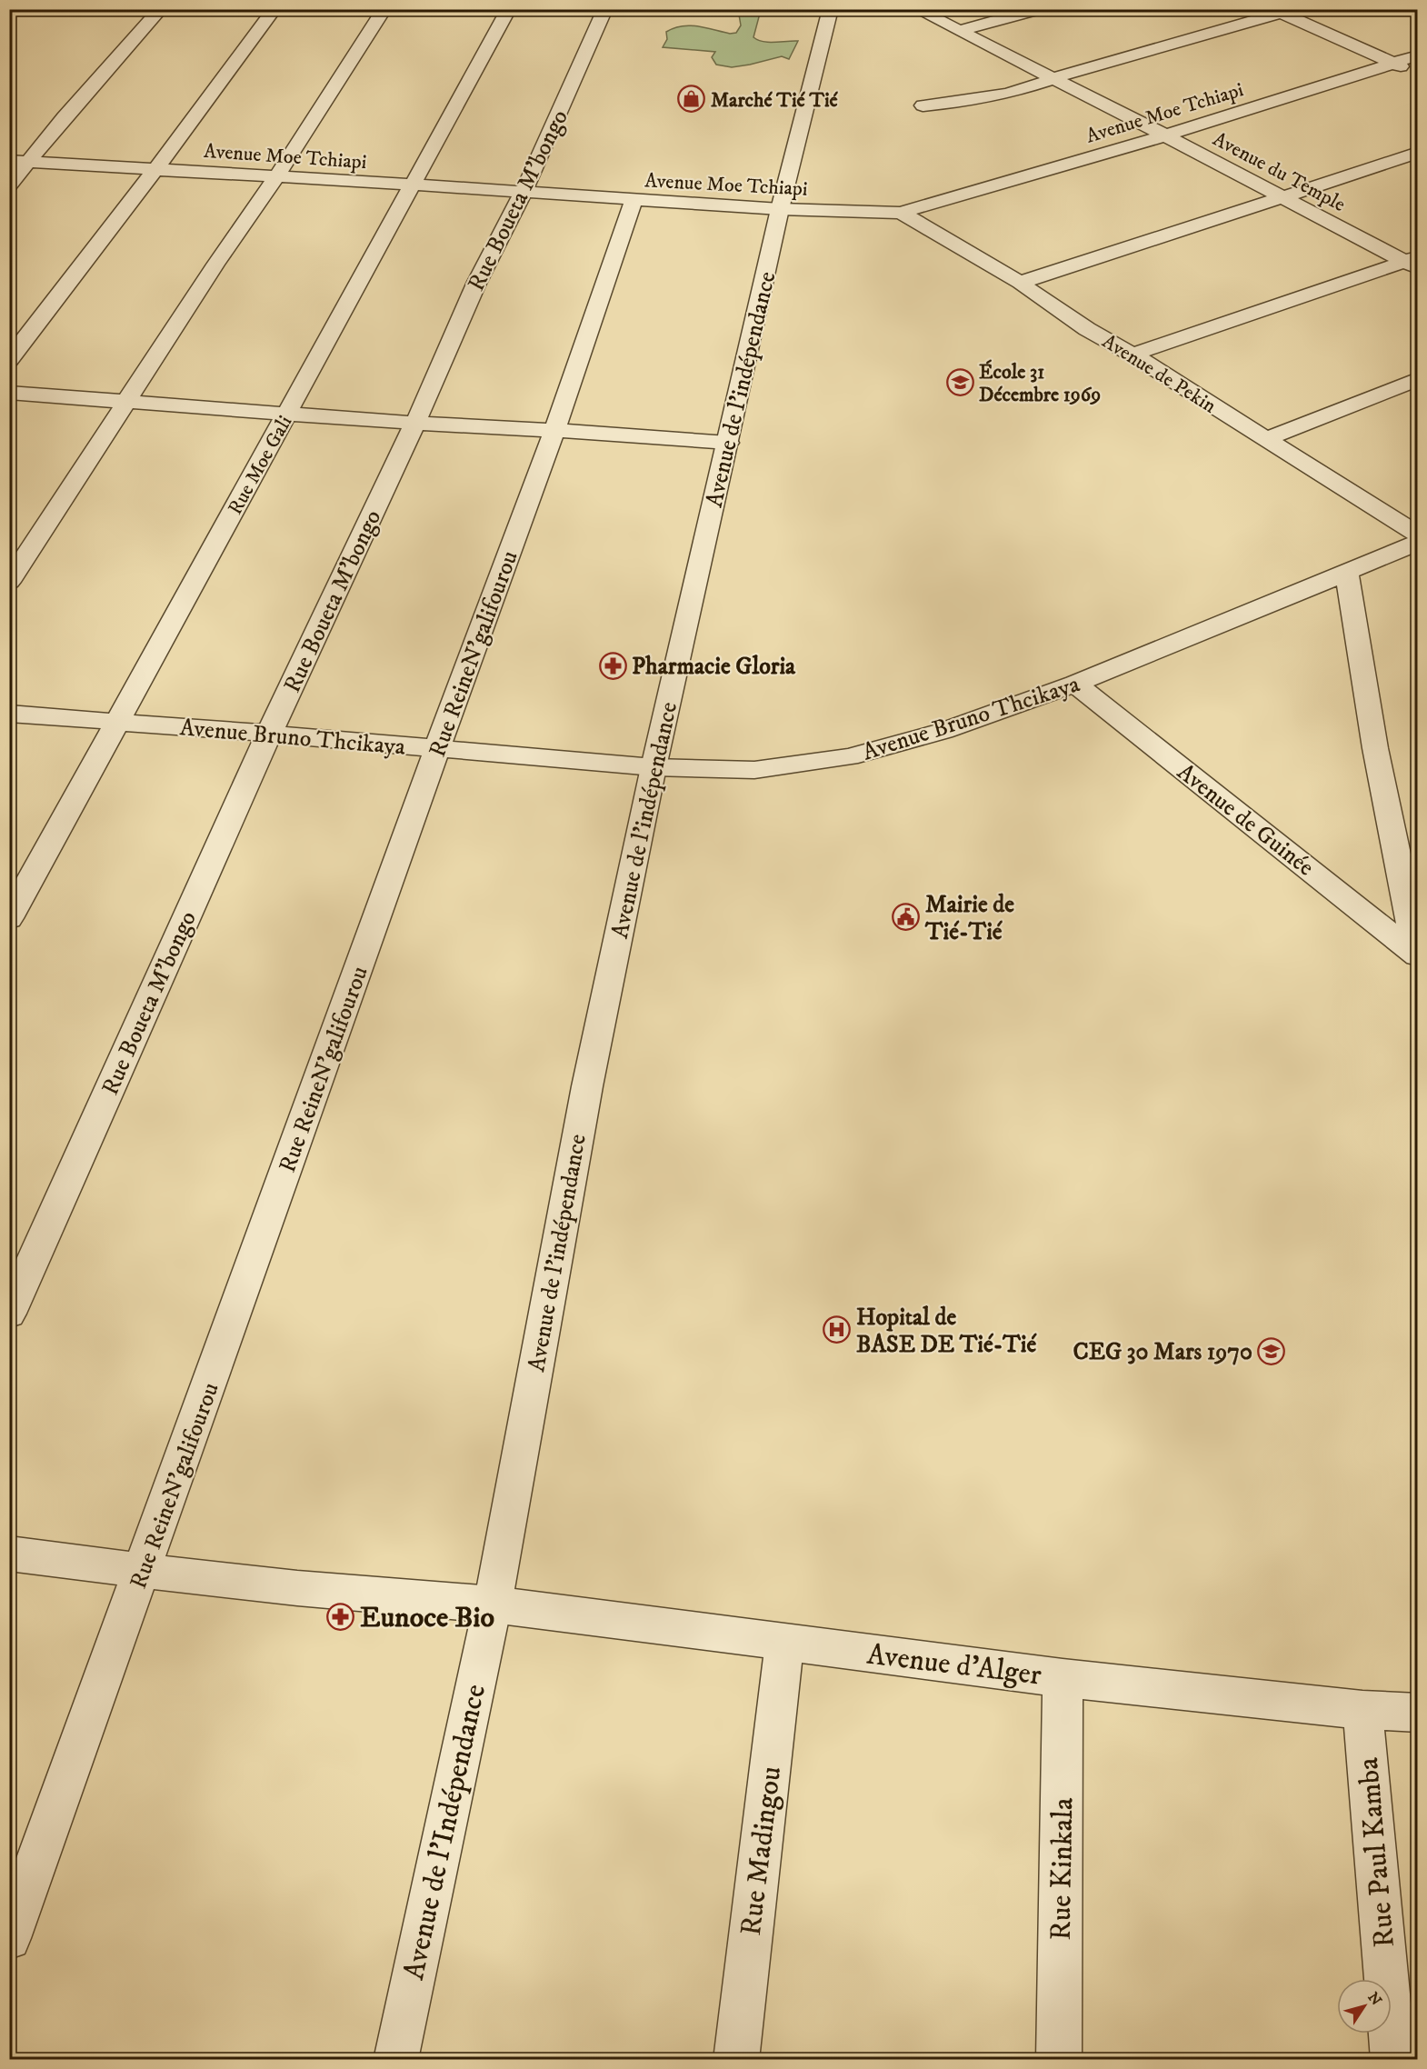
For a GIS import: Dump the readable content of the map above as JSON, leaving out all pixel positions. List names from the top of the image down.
{
  "streets": {
    "street": [
      "Avenue Moe Tchiapi",
      "Avenue du Temple",
      "Rue Boueta M'bongo",
      "Avenue de Pekin",
      "Avenue de l'indépendance",
      "Rue Moe Gali",
      "Rue ReineN'galifourou",
      "Avenue Bruno Thcikaya",
      "Avenue de Guinée",
      "Avenue d'Alger",
      "Avenue de l'Indépendance",
      "Rue Madingou",
      "Rue Paul Kamba",
      "Rue Kinkala"
    ]
  },
  "crossings": [
    ["Avenue Moe Tchiapi", "Avenue du Temple"],
    ["Avenue Moe Tchiapi", "Rue Boueta M'bongo"],
    ["Avenue Moe Tchiapi", "Avenue de Pekin"],
    ["Avenue Moe Tchiapi", "Avenue de l'indépendance"],
    ["Avenue Moe Tchiapi", "Rue Moe Gali"],
    ["Avenue Moe Tchiapi", "Rue ReineN'galifourou"],
    ["Rue Boueta M'bongo", "Avenue Bruno Thcikaya"],
    ["Avenue de l'indépendance", "Avenue Bruno Thcikaya"],
    ["Avenue de l'indépendance", "Avenue d'Alger"],
    ["Avenue de l'indépendance", "Avenue de l'Indépendance"],
    ["Rue Moe Gali", "Avenue Bruno Thcikaya"],
    ["Rue ReineN'galifourou", "Avenue Bruno Thcikaya"],
    ["Rue ReineN'galifourou", "Avenue d'Alger"],
    ["Avenue Bruno Thcikaya", "Avenue de Guinée"],
    ["Avenue d'Alger", "Avenue de l'Indépendance"],
    ["Avenue d'Alger", "Rue Madingou"],
    ["Avenue d'Alger", "Rue Paul Kamba"],
    ["Avenue d'Alger", "Rue Kinkala"]
  ],
  "places": {
    "shop": ["Marché Tié Tié"],
    "school or university": ["École 31 Décembre 1969", "CEG 30 Mars 1970"],
    "pharmacy": ["Pharmacie Gloria", "Eunoce Bio"],
    "public building": ["Mairie de Tié-Tié"],
    "hospital": ["Hopital de BASE DE Tié-Tié"]
  },
  "north": "top right"
}
